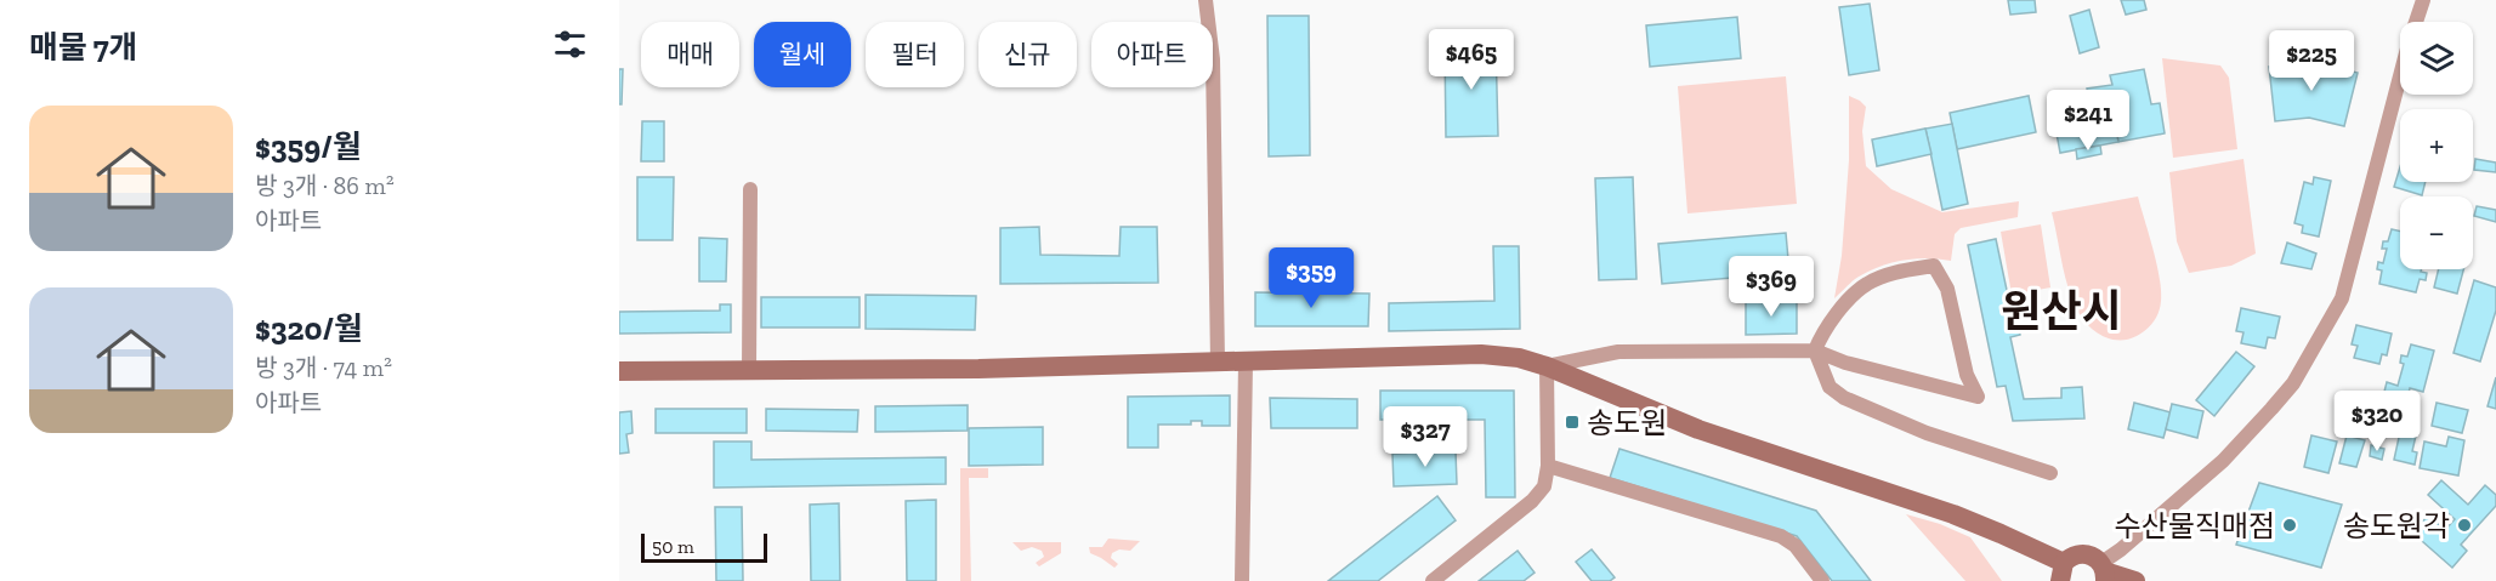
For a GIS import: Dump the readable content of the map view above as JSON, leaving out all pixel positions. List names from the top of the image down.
{
  "districts": ["원산시"],
  "places": {
    "transit": ["송도원"],
    "other": ["수산물직매점", "송도원각"]
  },
  "scale_bar": "50 m",
  "page": {
    "heading": "매물 7개",
    "map_buttons": ["+", "−"],
    "chip": [
      "매매",
      "월세",
      "필터",
      "신규",
      "아파트"
    ],
    "price": [
      "$465",
      "$225",
      "$241",
      "$359",
      "$369",
      "$320",
      "$327"
    ],
    "list": [
      {
        "name": "$359/월",
        "note": "방 3개 · 86 m² · 아파트"
      },
      {
        "name": "$320/월",
        "note": "방 3개 · 74 m² · 아파트"
      }
    ],
    "scale": "50 m"
  }
}
